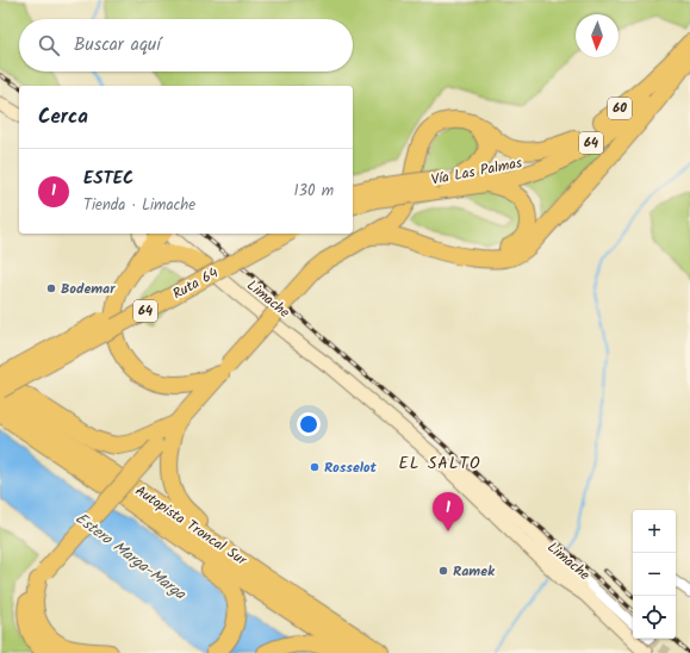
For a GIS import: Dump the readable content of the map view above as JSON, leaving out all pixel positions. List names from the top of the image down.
{
  "streets": {
    "highway": [
      "60",
      "64",
      "Vía Las Palmas",
      "Ruta 64",
      "Autopista Troncal Sur"
    ],
    "main road": ["Limache"]
  },
  "crossings": [
    ["64", "Vía Las Palmas"]
  ],
  "districts": ["EL SALTO"],
  "water": ["Estero Marga-Marga"],
  "places": ["Bodemar", "Rosselot", "Ramek"],
  "north": "bottom",
  "page": {
    "search": "Buscar aquí",
    "heading": "Cerca",
    "list": [
      {
        "mark": "1",
        "name": "ESTEC",
        "note": "Tienda · Limache",
        "value": "130 m"
      }
    ],
    "pins": "1",
    "map_buttons": ["+", "−"]
  }
}
